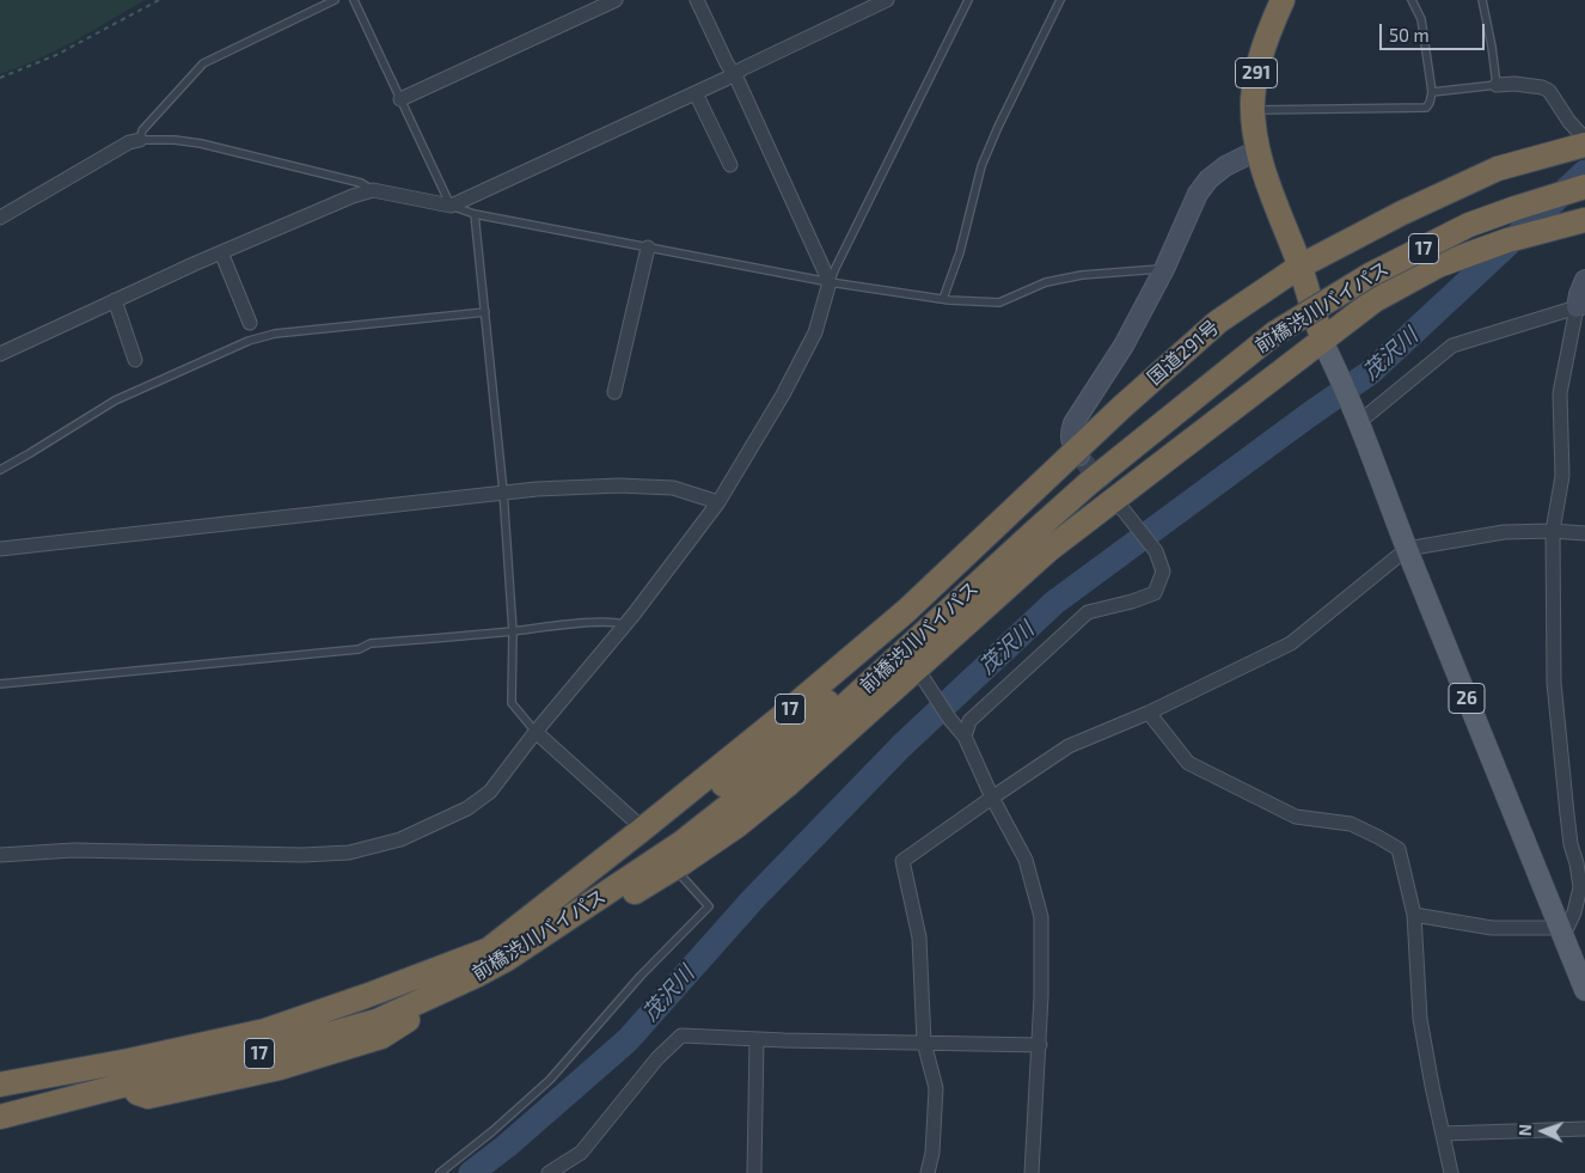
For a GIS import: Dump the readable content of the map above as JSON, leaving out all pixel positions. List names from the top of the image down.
{
  "streets": {
    "highway": [
      "291",
      "17",
      "前橋渋川バイパス",
      "国道291号"
    ],
    "main road": ["26"]
  },
  "crossings": [
    ["291", "17"],
    ["291", "国道291号"],
    ["291", "26"],
    ["17", "前橋渋川バイパス"],
    ["17", "国道291号"],
    ["17", "26"]
  ],
  "water": ["茂沢川"],
  "scale_bar": "50 m",
  "north": "left"
}
